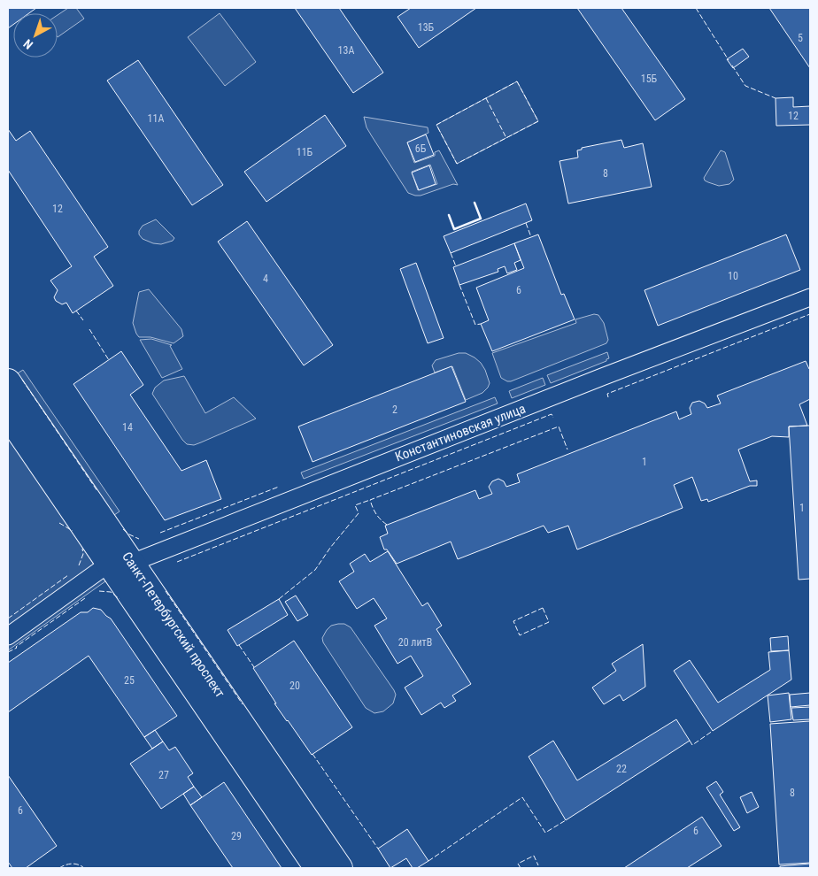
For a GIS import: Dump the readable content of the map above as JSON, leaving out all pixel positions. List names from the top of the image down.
{
  "streets": {
    "main road": ["Санкт-Петербургский проспект"],
    "street": ["Константиновская улица"]
  },
  "crossings": [
    ["Константиновская улица", "Санкт-Петербургский проспект"]
  ],
  "house_numbers": [
    "13Б",
    "5",
    "13А",
    "15Б",
    "12",
    "11А",
    "6Б",
    "11Б",
    "8",
    "12",
    "10",
    "4",
    "6",
    "2",
    "14",
    "1",
    "1",
    "20 литВ",
    "25",
    "20",
    "22",
    "27",
    "8",
    "6",
    "6",
    "29"
  ],
  "north": "bottom left"
}
